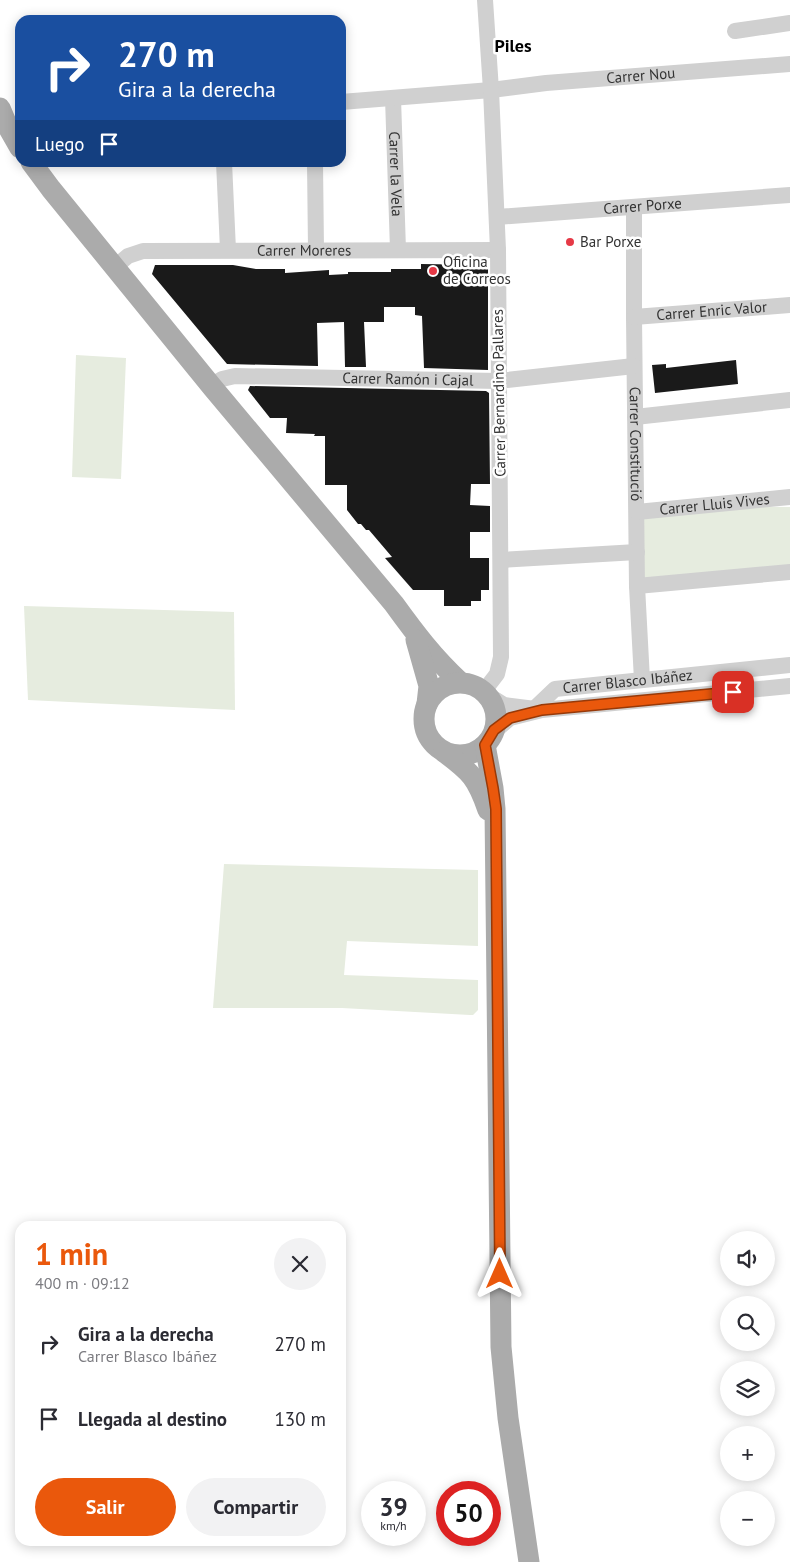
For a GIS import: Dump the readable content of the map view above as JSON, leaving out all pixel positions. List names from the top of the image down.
{
  "streets": {
    "street": [
      "Carrer Nou",
      "Carrer la Vela",
      "Carrer Porxe",
      "Carrer Moreres",
      "Carrer Enric Valor",
      "Carrer Ramón i Cajal",
      "Carrer Bernardino Pallares",
      "Carrer Constitució",
      "Carrer Lluis Vives",
      "Carrer Blasco Ibáñez"
    ]
  },
  "crossings": [
    ["Carrer Nou", "Carrer la Vela"],
    ["Carrer Nou", "Carrer Bernardino Pallares"],
    ["Carrer la Vela", "Carrer Moreres"],
    ["Carrer Porxe", "Carrer Bernardino Pallares"],
    ["Carrer Porxe", "Carrer Constitució"],
    ["Carrer Moreres", "Carrer Bernardino Pallares"],
    ["Carrer Enric Valor", "Carrer Constitució"],
    ["Carrer Ramón i Cajal", "Carrer Bernardino Pallares"],
    ["Carrer Ramón i Cajal", "Carrer Constitució"],
    ["Carrer Bernardino Pallares", "Carrer Blasco Ibáñez"],
    ["Carrer Constitució", "Carrer Lluis Vives"],
    ["Carrer Constitució", "Carrer Blasco Ibáñez"]
  ],
  "districts": ["Piles"],
  "places": ["Bar Porxe", "Oficina de Correos"],
  "page": {
    "turn": ["270 m", "Gira a la derecha"],
    "then": "Luego",
    "heading": ["1 min", "400 m · 09:12"],
    "map_buttons": ["+", "−"],
    "list": [
      {
        "name": "Gira a la derecha",
        "note": "Carrer Blasco Ibáñez",
        "value": "270 m"
      },
      {
        "name": "Llegada al destino",
        "value": "130 m"
      }
    ],
    "buttons": ["Salir", "Compartir"],
    "speed": "39 km/h",
    "limit": "50"
  }
}
